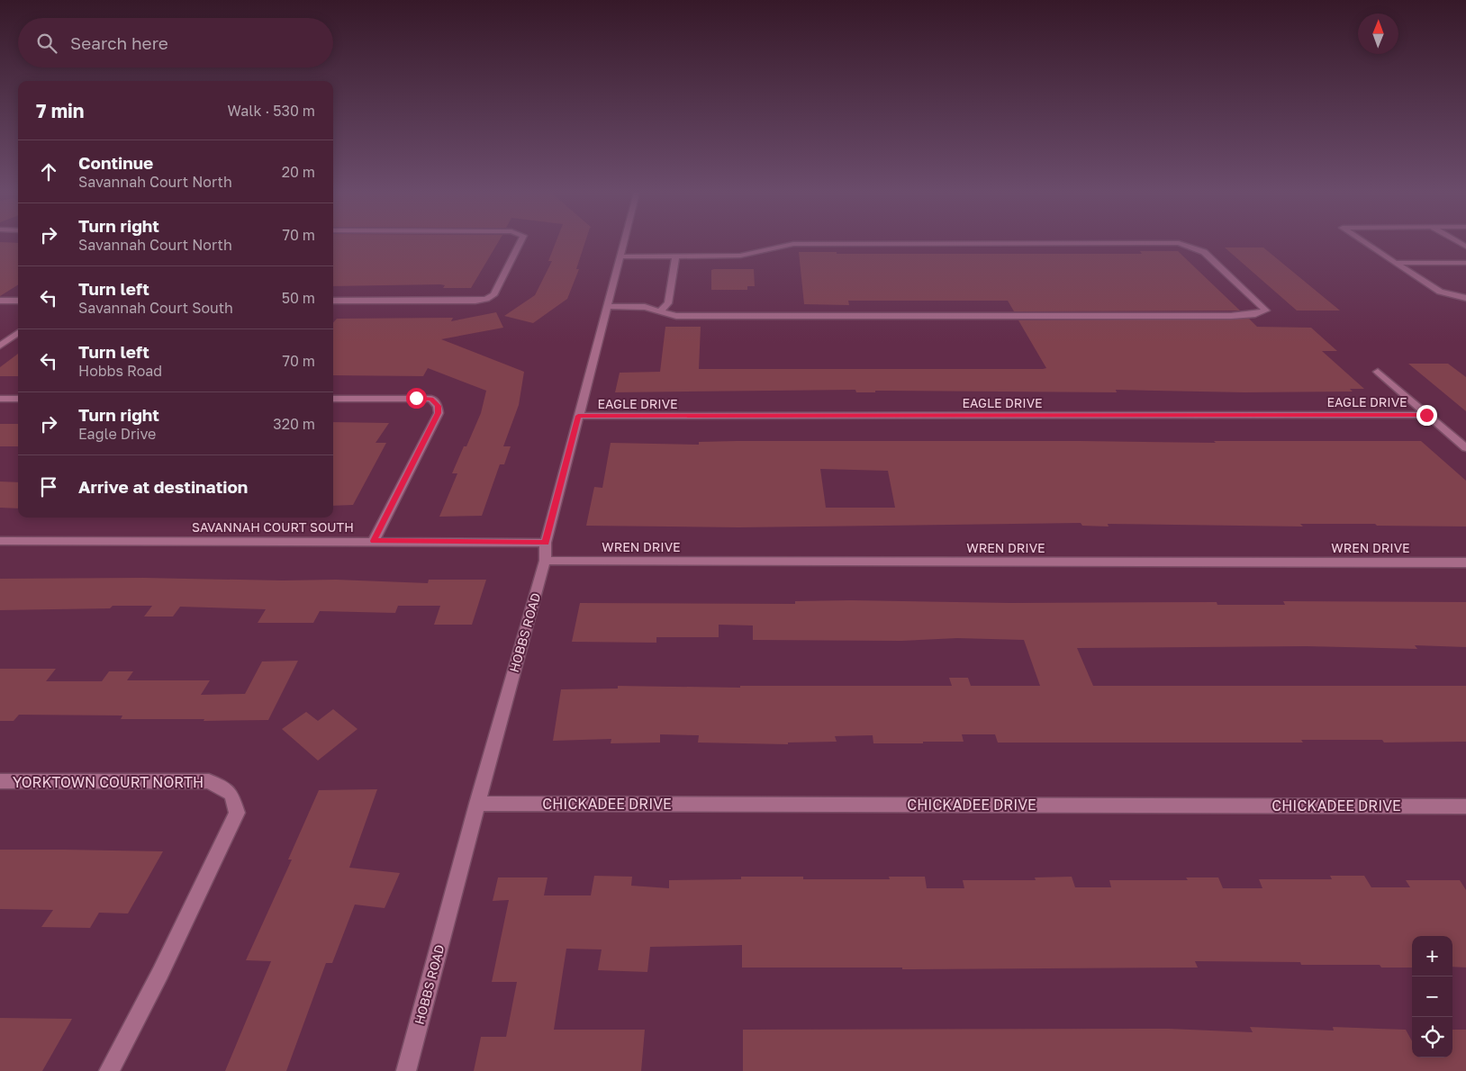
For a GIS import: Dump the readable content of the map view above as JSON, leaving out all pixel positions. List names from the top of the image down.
{
  "streets": {
    "street": [
      "EAGLE DRIVE",
      "SAVANNAH COURT SOUTH",
      "WREN DRIVE",
      "HOBBS ROAD",
      "YORKTOWN COURT NORTH",
      "CHICKADEE DRIVE"
    ]
  },
  "crossings": [
    ["EAGLE DRIVE", "HOBBS ROAD"],
    ["SAVANNAH COURT SOUTH", "HOBBS ROAD"],
    ["WREN DRIVE", "HOBBS ROAD"],
    ["HOBBS ROAD", "CHICKADEE DRIVE"]
  ],
  "north": "top",
  "page": {
    "search": "Search here",
    "heading": ["7 min", "Walk · 530 m"],
    "list": [
      ["Continue", "Savannah Court North", "20 m"],
      ["Turn right", "Savannah Court North", "70 m"],
      ["Turn left", "Savannah Court South", "50 m"],
      ["Turn left", "Hobbs Road", "70 m"],
      ["Turn right", "Eagle Drive", "320 m"],
      "Arrive at destination"
    ],
    "map_buttons": ["+", "−"]
  }
}
